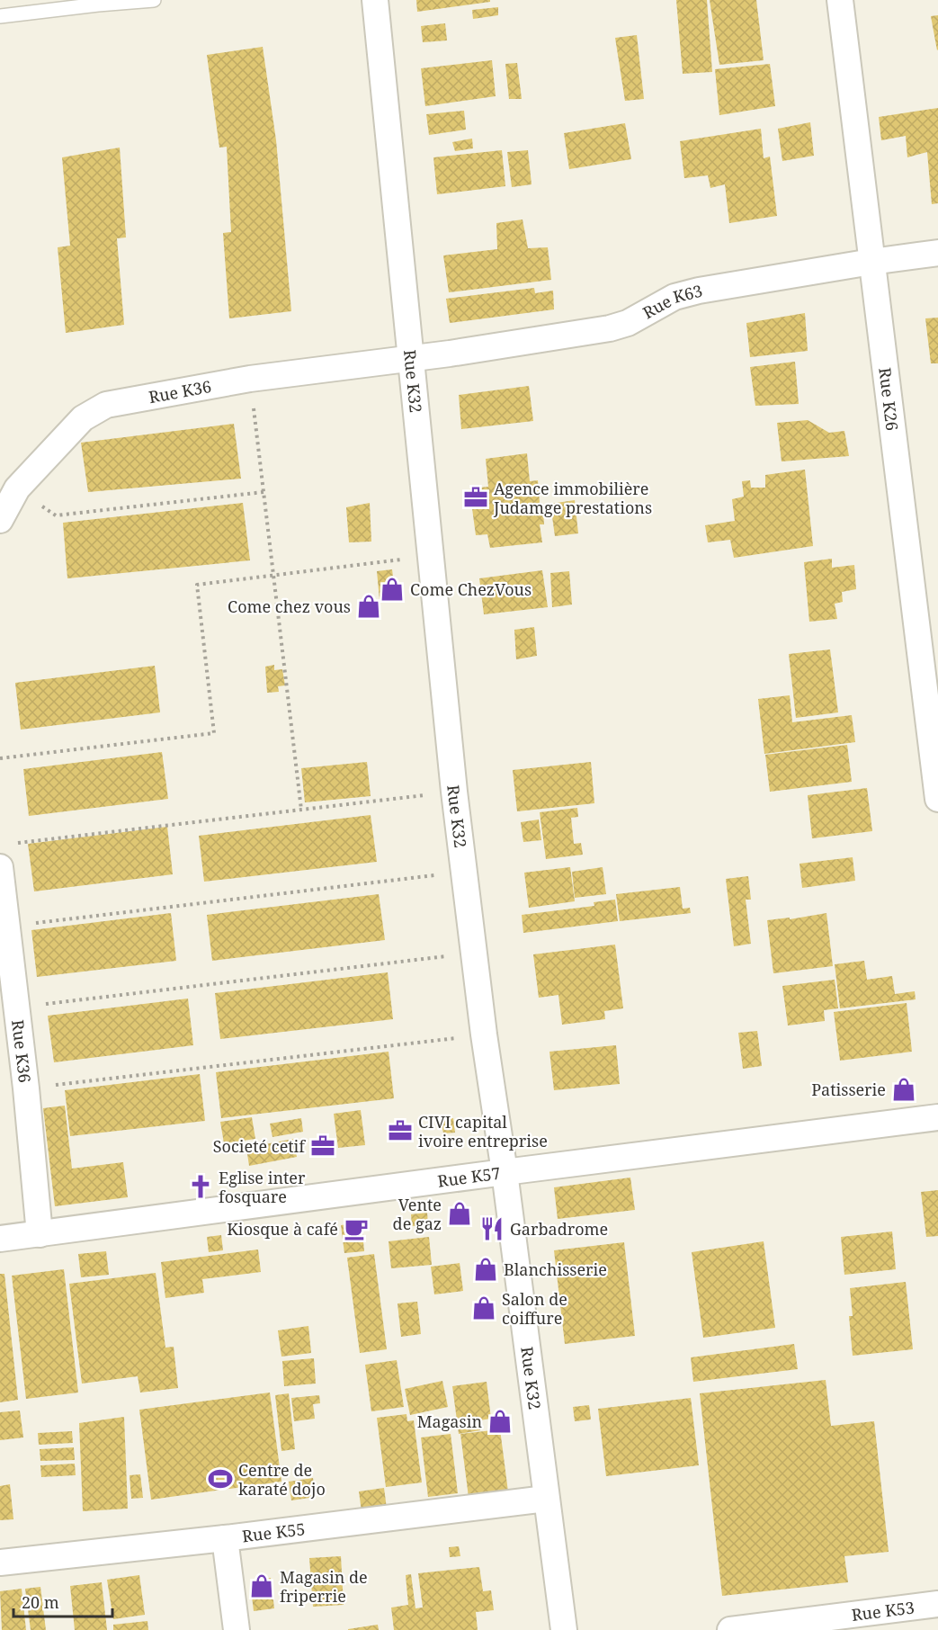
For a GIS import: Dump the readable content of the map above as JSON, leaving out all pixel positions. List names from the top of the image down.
{
  "streets": {
    "street": [
      "Rue K63",
      "Rue K32",
      "Rue K36",
      "Rue K26",
      "Rue K57",
      "Rue K55",
      "Rue K53"
    ]
  },
  "crossings": [
    ["Rue K63", "Rue K32"],
    ["Rue K63", "Rue K36"],
    ["Rue K63", "Rue K26"],
    ["Rue K32", "Rue K36"],
    ["Rue K32", "Rue K57"],
    ["Rue K32", "Rue K55"],
    ["Rue K36", "Rue K57"]
  ],
  "places": {
    "office": ["Agence immobilière Judamge prestations", "CIVI capital ivoire entreprise", "Societé cetif"],
    "shop": [
      "Come ChezVous",
      "Come chez vous",
      "Patisserie",
      "Vente de gaz",
      "Blanchisserie",
      "Salon de coiffure",
      "Magasin",
      "Magasin de friperrie"
    ],
    "church": ["Eglise inter fosquare"],
    "cafe": ["Kiosque à café"],
    "restaurant": ["Garbadrome"],
    "sports": ["Centre de karaté dojo"]
  },
  "scale_bar": "20 m"
}
